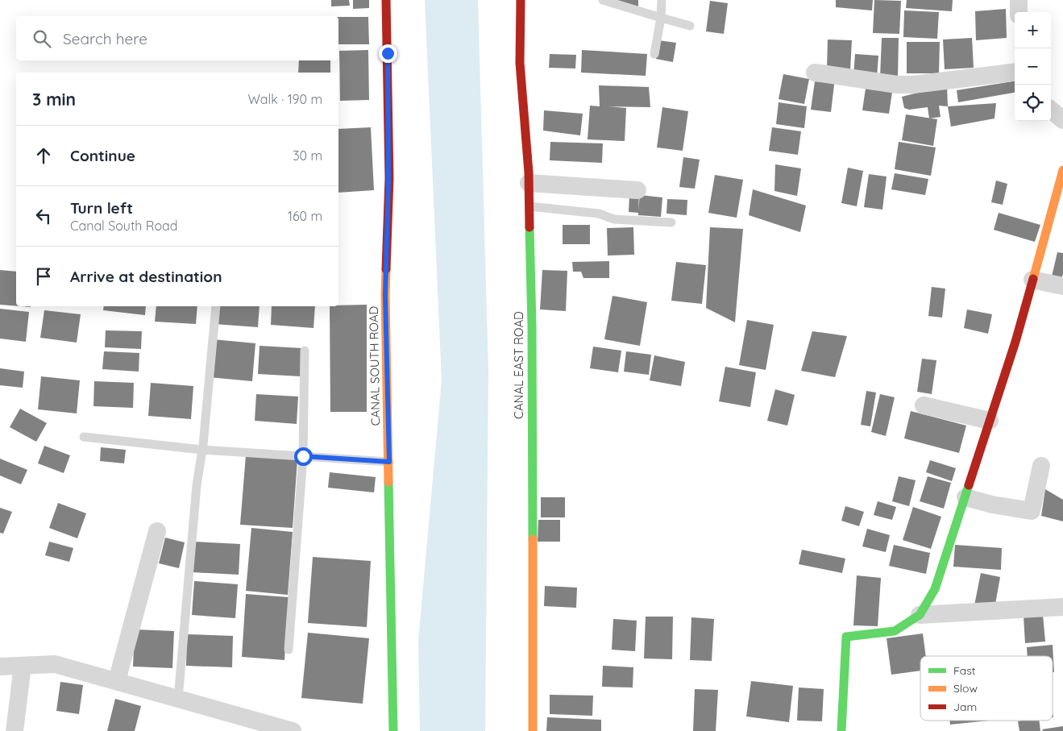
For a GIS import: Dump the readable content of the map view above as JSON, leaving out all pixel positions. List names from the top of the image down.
{
  "streets": {
    "street": ["CANAL EAST ROAD", "CANAL SOUTH ROAD"]
  },
  "legend": ["Fast", "Slow", "Jam"],
  "page": {
    "map_buttons": ["+", "−"],
    "search": "Search here",
    "heading": ["3 min", "Walk · 190 m"],
    "list": [
      ["Continue", "30 m"],
      ["Turn left", "Canal South Road", "160 m"],
      "Arrive at destination"
    ]
  }
}
